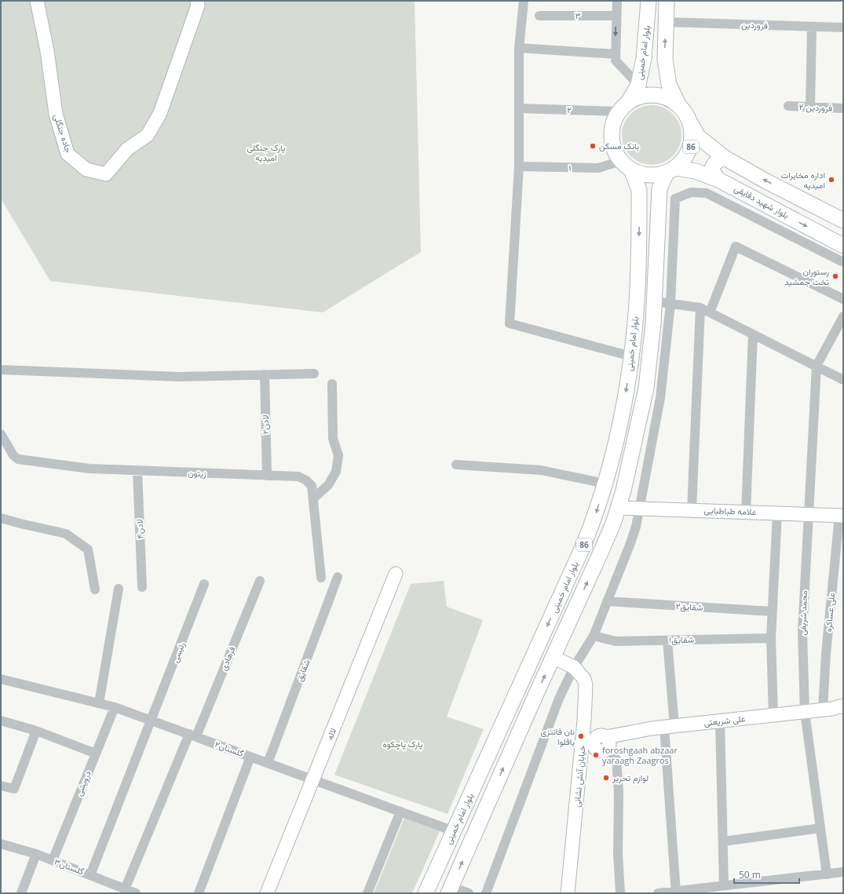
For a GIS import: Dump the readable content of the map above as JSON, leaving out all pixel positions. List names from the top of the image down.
{
  "streets": {
    "main road": ["بلوار امام خمینی", "86", "بلوار شهید دقایقی"],
    "street": [
      "۳",
      "فروردین",
      "فروردین ۲",
      "۲",
      "جاده جنگلی",
      "۱",
      "لادن۲",
      "زیتون",
      "علامه طباطبایی",
      "لادن۴",
      "شقایق۲",
      "علی عساکره",
      "محمد شریفی",
      "شقایق۱",
      "رئیسی",
      "فرهادی",
      "شقایق",
      "علی شریعتی",
      "لاله",
      "گلستان۲",
      "خیابان آتش نشانی",
      "درویشی",
      "گلستان۳"
    ]
  },
  "crossings": [
    ["فروردین", "86"],
    ["بلوار امام خمینی", "۲"],
    ["بلوار امام خمینی", "86"],
    ["بلوار امام خمینی", "۱"],
    ["بلوار امام خمینی", "بلوار شهید دقایقی"],
    ["بلوار امام خمینی", "گلستان۲"],
    ["۲", "86"],
    ["۲", "۱"],
    ["۲", "بلوار شهید دقایقی"],
    ["86", "۱"],
    ["86", "بلوار شهید دقایقی"],
    ["86", "علامه طباطبایی"],
    ["86", "خیابان آتش نشانی"],
    ["۱", "بلوار شهید دقایقی"],
    ["لادن۲", "زیتون"],
    ["زیتون", "لادن۴"],
    ["علامه طباطبایی", "علی عساکره"],
    ["علامه طباطبایی", "محمد شریفی"],
    ["علی عساکره", "علی شریعتی"],
    ["محمد شریفی", "علی شریعتی"],
    ["رئیسی", "گلستان۲"],
    ["رئیسی", "گلستان۳"],
    ["فرهادی", "گلستان۲"],
    ["فرهادی", "گلستان۳"],
    ["شقایق", "گلستان۲"],
    ["لاله", "گلستان۲"],
    ["گلستان۲", "درویشی"],
    ["درویشی", "گلستان۳"]
  ],
  "parks": ["پارک جنگلی امیدیه", "پارک پاچکوه"],
  "places": [
    "بانک مسکن",
    "اداره مخابرات امیدیه",
    "رستوران تخت جمشید",
    "نان فانتزی باقلوا",
    "foroshgaah abzaar yaraagh Zaagros",
    "لوازم تحریر"
  ],
  "scale_bar": "50 m"
}
